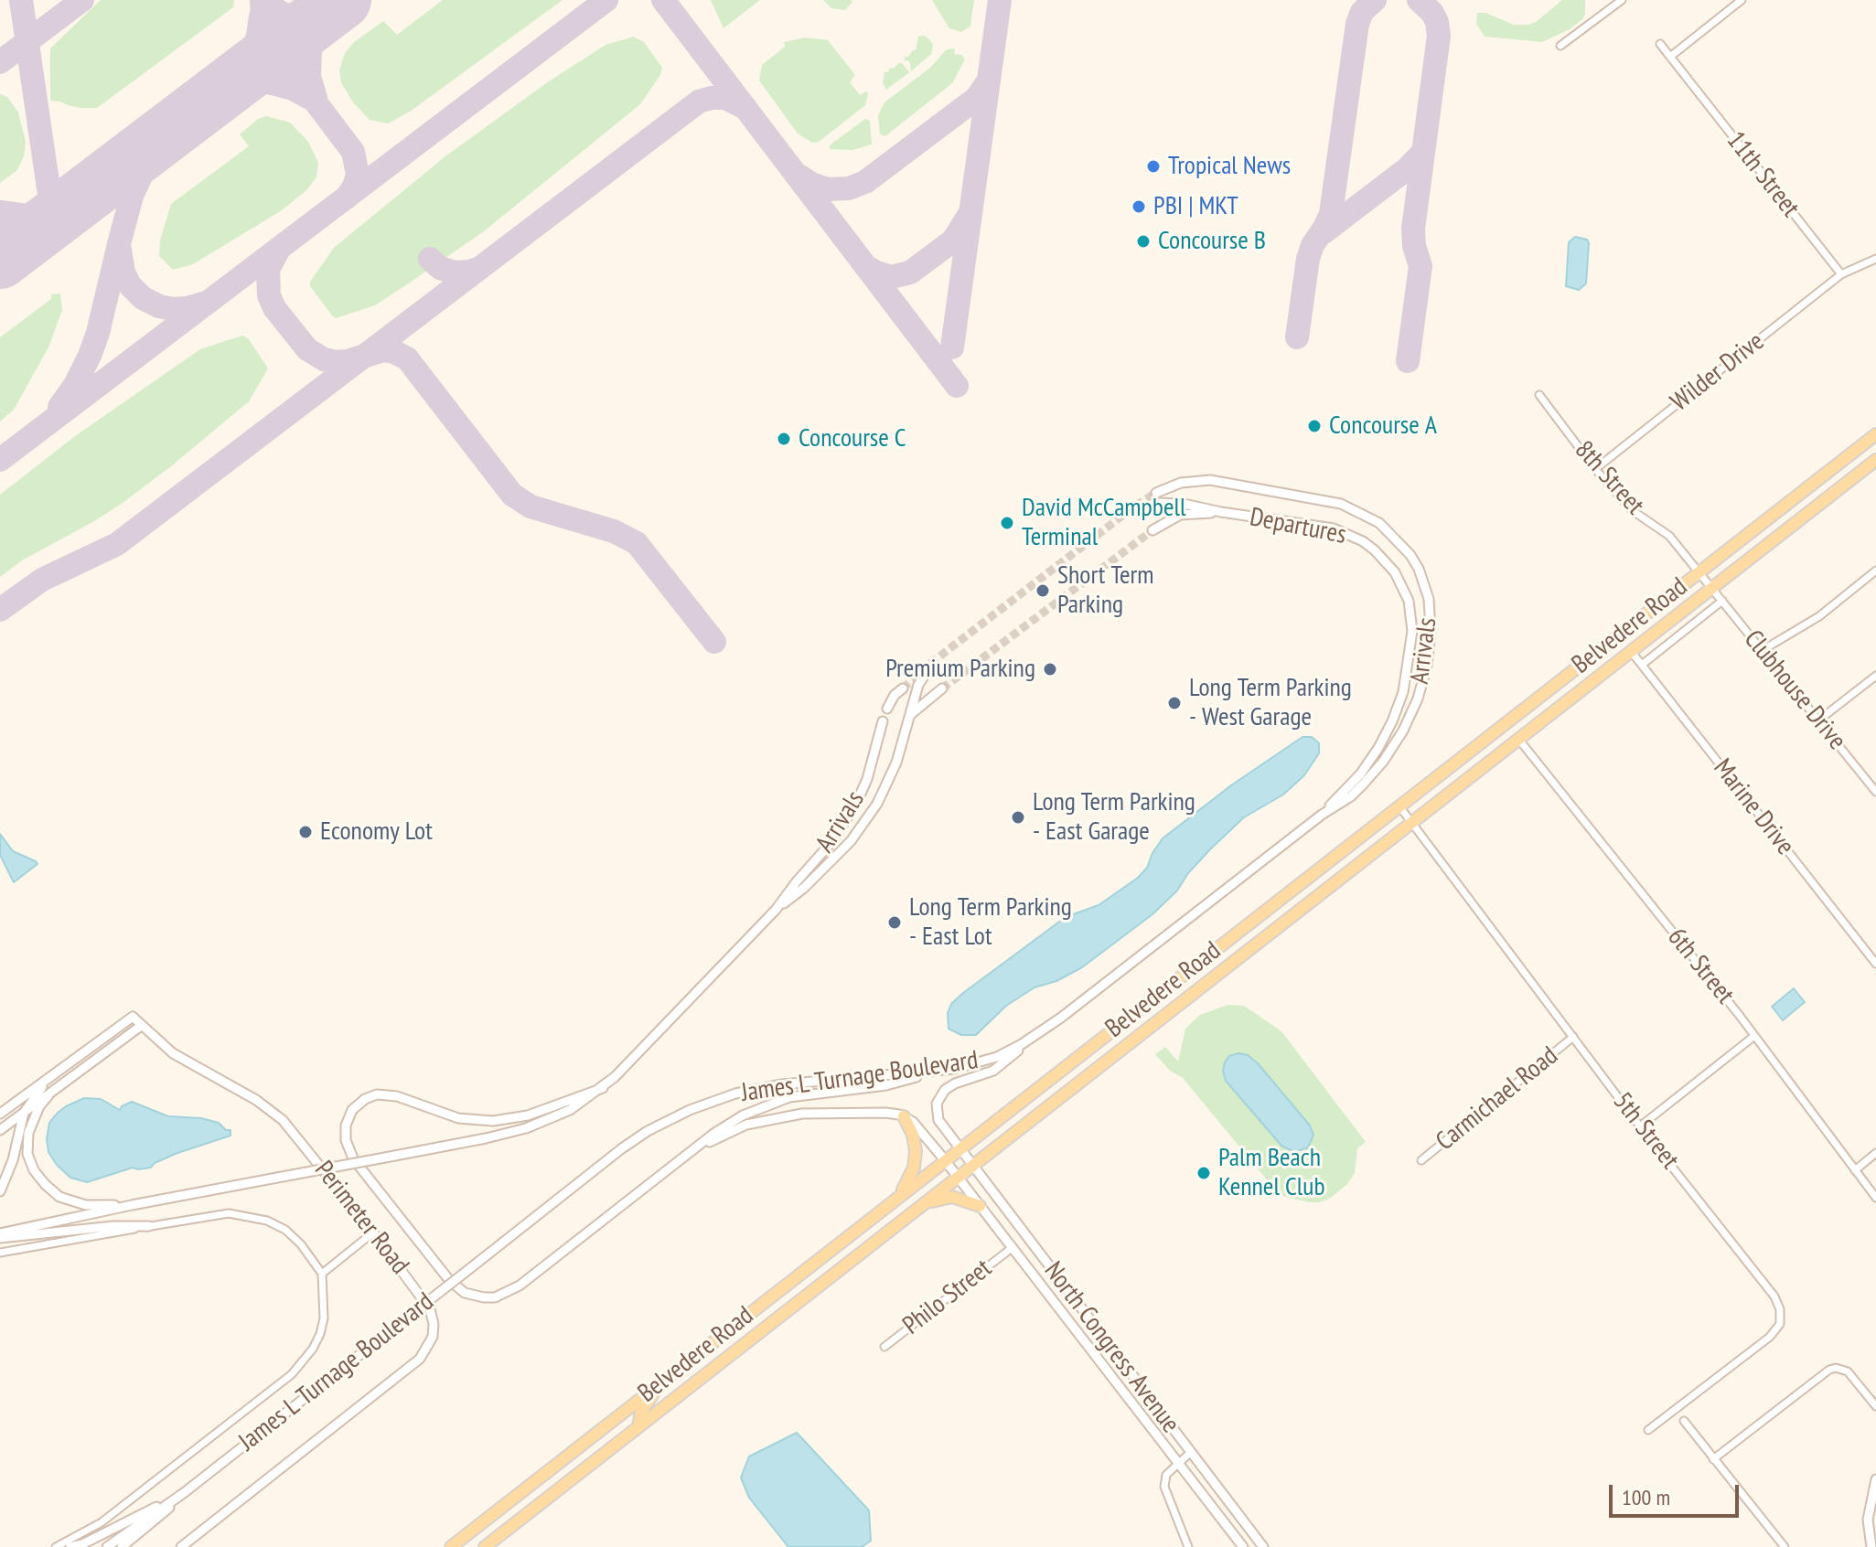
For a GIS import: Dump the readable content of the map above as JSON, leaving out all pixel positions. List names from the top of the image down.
{
  "streets": {
    "main road": ["Belvedere Road"],
    "street": [
      "11th Street",
      "Wilder Drive",
      "8th Street",
      "Departures",
      "Arrivals",
      "Clubhouse Drive",
      "Marine Drive",
      "6th Street",
      "James L Turnage Boulevard",
      "Carmichael Road",
      "5th Street",
      "Perimeter Road",
      "Philo Street",
      "North Congress Avenue"
    ]
  },
  "crossings": [
    ["11th Street", "Wilder Drive"],
    ["Wilder Drive", "8th Street"],
    ["8th Street", "Belvedere Road"],
    ["8th Street", "Clubhouse Drive"],
    ["Departures", "Arrivals"],
    ["Departures", "James L Turnage Boulevard"],
    ["Belvedere Road", "Clubhouse Drive"],
    ["Belvedere Road", "Marine Drive"],
    ["Belvedere Road", "6th Street"],
    ["Belvedere Road", "5th Street"],
    ["Belvedere Road", "North Congress Avenue"],
    ["Arrivals", "James L Turnage Boulevard"],
    ["James L Turnage Boulevard", "North Congress Avenue"],
    ["Carmichael Road", "5th Street"],
    ["Philo Street", "North Congress Avenue"]
  ],
  "places": [
    "Tropical News",
    "PBI | MKT",
    "Concourse B",
    "Concourse A",
    "Concourse C",
    "David McCampbell Terminal",
    "Short Term Parking",
    "Premium Parking",
    "Long Term Parking - West Garage",
    "Long Term Parking - East Garage",
    "Economy Lot",
    "Long Term Parking - East Lot",
    "Palm Beach Kennel Club"
  ],
  "scale_bar": "100 m"
}
